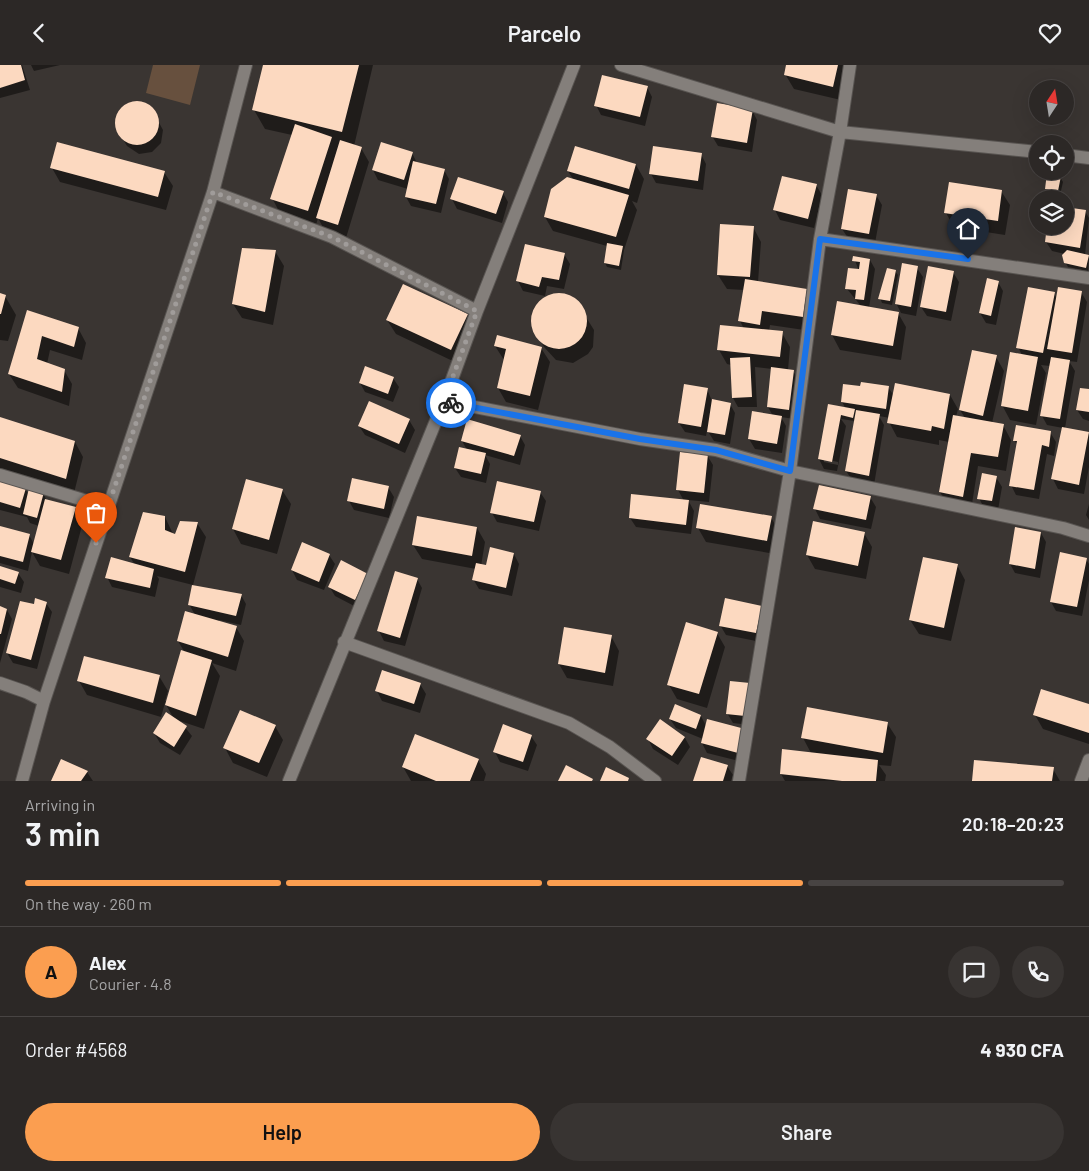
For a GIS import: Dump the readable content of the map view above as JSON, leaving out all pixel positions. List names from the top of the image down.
{
  "north": "top",
  "page": {
    "header": "Parcelo",
    "heading": ["3 min", "Arriving in", "20:18–20:23"],
    "panel": [
      "Alex",
      "Courier · 4.8",
      "Order #4568",
      "4 930 CFA"
    ],
    "bar": "On the way · 260 m",
    "round": "A",
    "buttons": ["Help", "Share"]
  }
}
